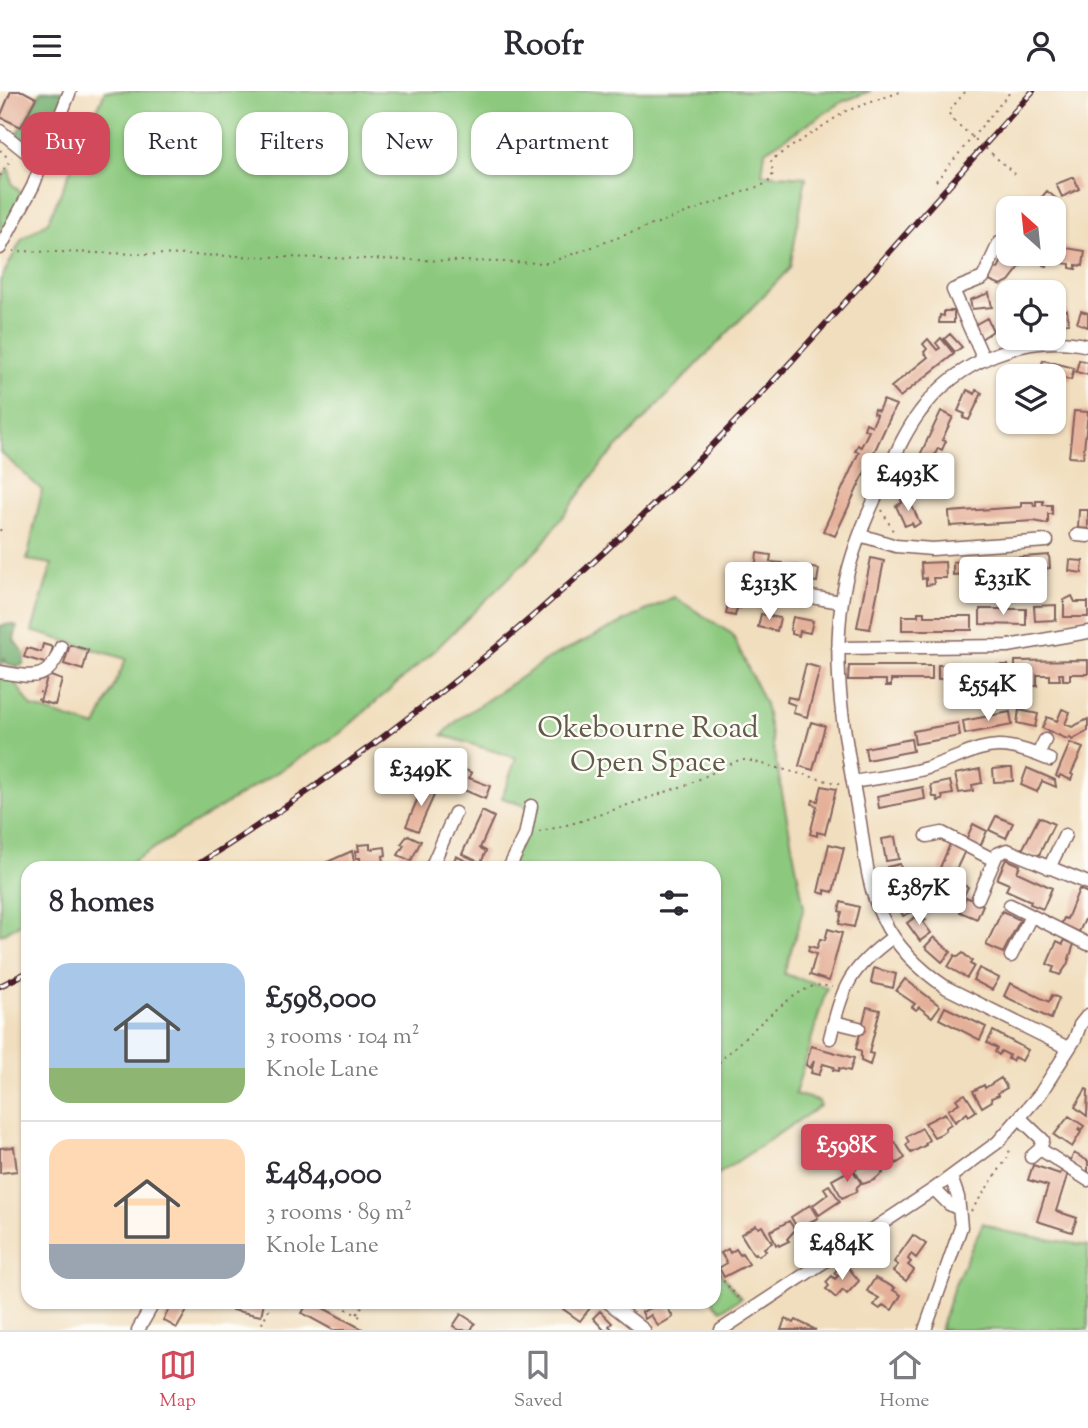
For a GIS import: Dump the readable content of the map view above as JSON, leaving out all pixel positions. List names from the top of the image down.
{
  "parks": ["Okebourne Road Open Space"],
  "north": "top left",
  "page": {
    "header": "Roofr",
    "chip": [
      "Buy",
      "Rent",
      "Filters",
      "New",
      "Apartment"
    ],
    "price": [
      "£493K",
      "£331K",
      "£313K",
      "£554K",
      "£349K",
      "£387K",
      "£598K",
      "£484K"
    ],
    "heading": "8 homes",
    "list": [
      {
        "name": "£598,000",
        "note": "3 rooms · 104 m² · Knole Lane"
      },
      {
        "name": "£484,000",
        "note": "3 rooms · 89 m² · Knole Lane"
      }
    ],
    "tabs": ["Map", "Saved", "Home"]
  }
}
